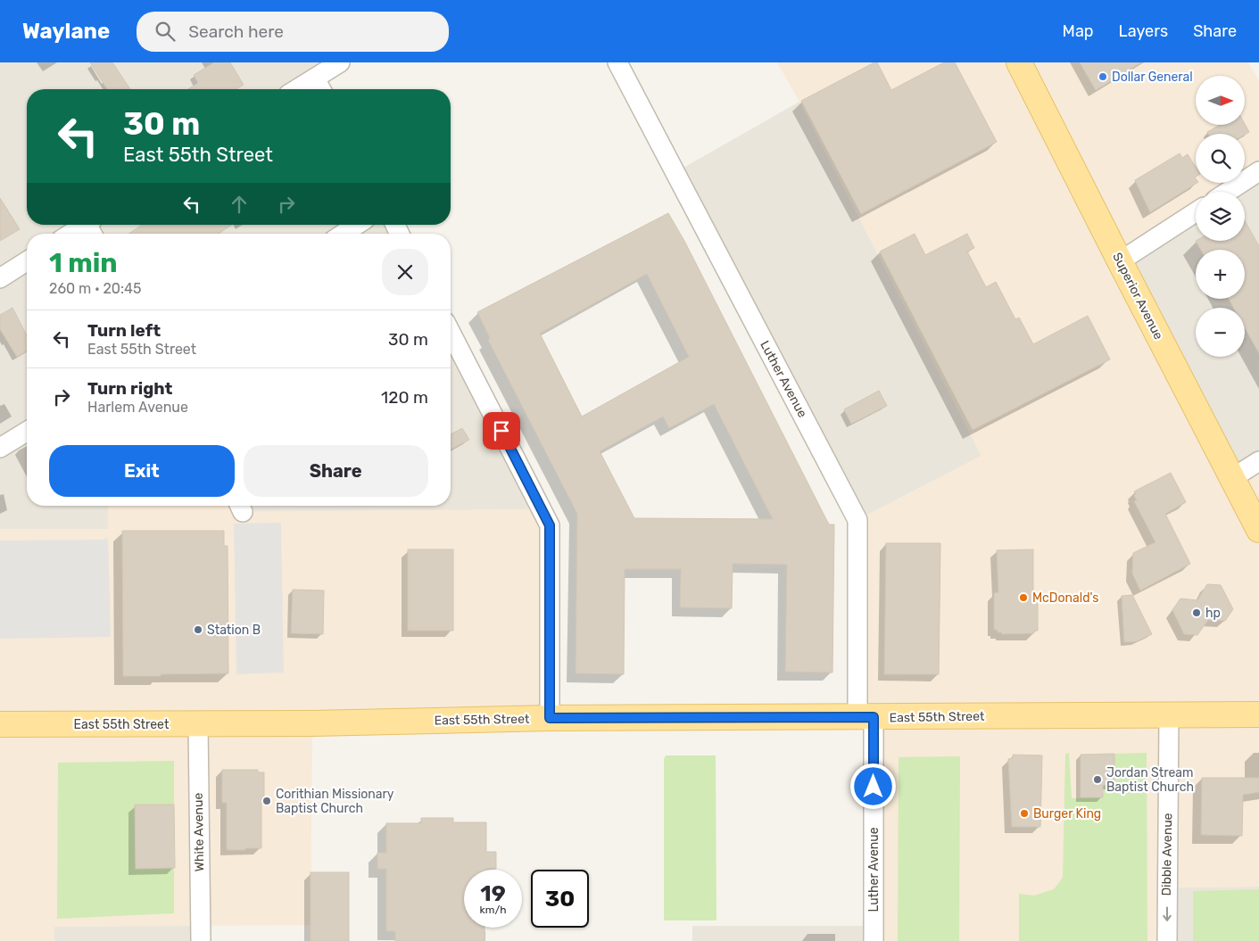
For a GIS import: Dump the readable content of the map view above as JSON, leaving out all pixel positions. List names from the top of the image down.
{
  "streets": {
    "main road": ["Superior Avenue", "East 55th Street"],
    "street": ["Luther Avenue", "White Avenue", "Dibble Avenue"]
  },
  "crossings": [
    ["Luther Avenue", "East 55th Street"],
    ["East 55th Street", "White Avenue"],
    ["East 55th Street", "Dibble Avenue"]
  ],
  "one_way": ["Dibble Avenue"],
  "places": [
    "Dollar General",
    "McDonald's",
    "hp",
    "Station B",
    "Jordan Stream Baptist Church",
    "Corithian Missionary Baptist Church",
    "Burger King"
  ],
  "north": "right",
  "page": {
    "header": "Waylane",
    "search": "Search here",
    "nav": ["Map", "Layers", "Share"],
    "map_buttons": ["+", "−"],
    "turn": ["30 m", "East 55th Street"],
    "heading": ["1 min", "260 m · 20:45"],
    "list": [
      {
        "name": "Turn left",
        "note": "East 55th Street",
        "value": "30 m"
      },
      {
        "name": "Turn right",
        "note": "Harlem Avenue",
        "value": "120 m"
      }
    ],
    "buttons": ["Exit", "Share"],
    "speed": "19 km/h",
    "limit": "30"
  }
}
